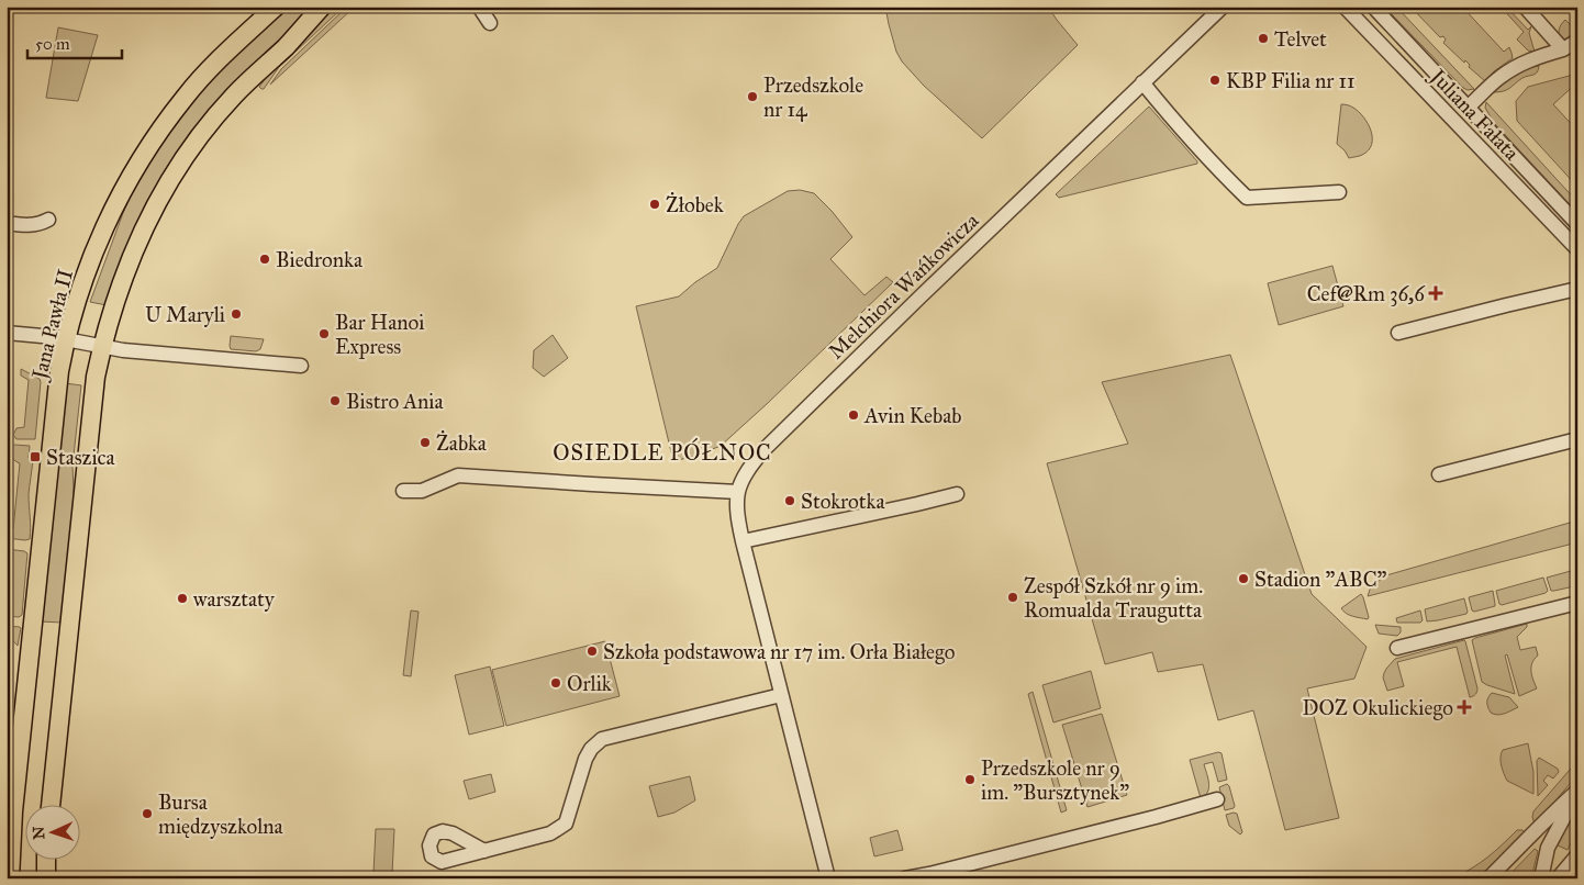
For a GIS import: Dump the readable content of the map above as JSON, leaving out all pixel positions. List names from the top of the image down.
{
  "streets": {
    "main road": ["Jana Pawła II"],
    "street": ["Juliana Fałata", "Melchiora Wańkowicza"]
  },
  "districts": ["OSIEDLE PÓŁNOC"],
  "places": {
    "other": [
      "Telvet",
      "KBP Filia nr 11",
      "Przedszkole nr 14",
      "Żłobek",
      "Biedronka",
      "U Maryli",
      "Bar Hanoi Express",
      "Bistro Ania",
      "Avin Kebab",
      "Żabka",
      "Stokrotka",
      "Stadion \"ABC\"",
      "Zespół Szkół nr 9 im. Romualda Traugutta",
      "warsztaty",
      "Szkoła podstawowa nr 17 im. Orła Białego",
      "Orlik",
      "Przedszkole nr 9 im. \"Bursztynek\"",
      "Bursa międzyszkolna"
    ],
    "health": ["Cef@Rm 36,6", "DOZ Okulickiego"],
    "transit": ["Staszica"]
  },
  "scale_bar": "50 m",
  "north": "left"
}
